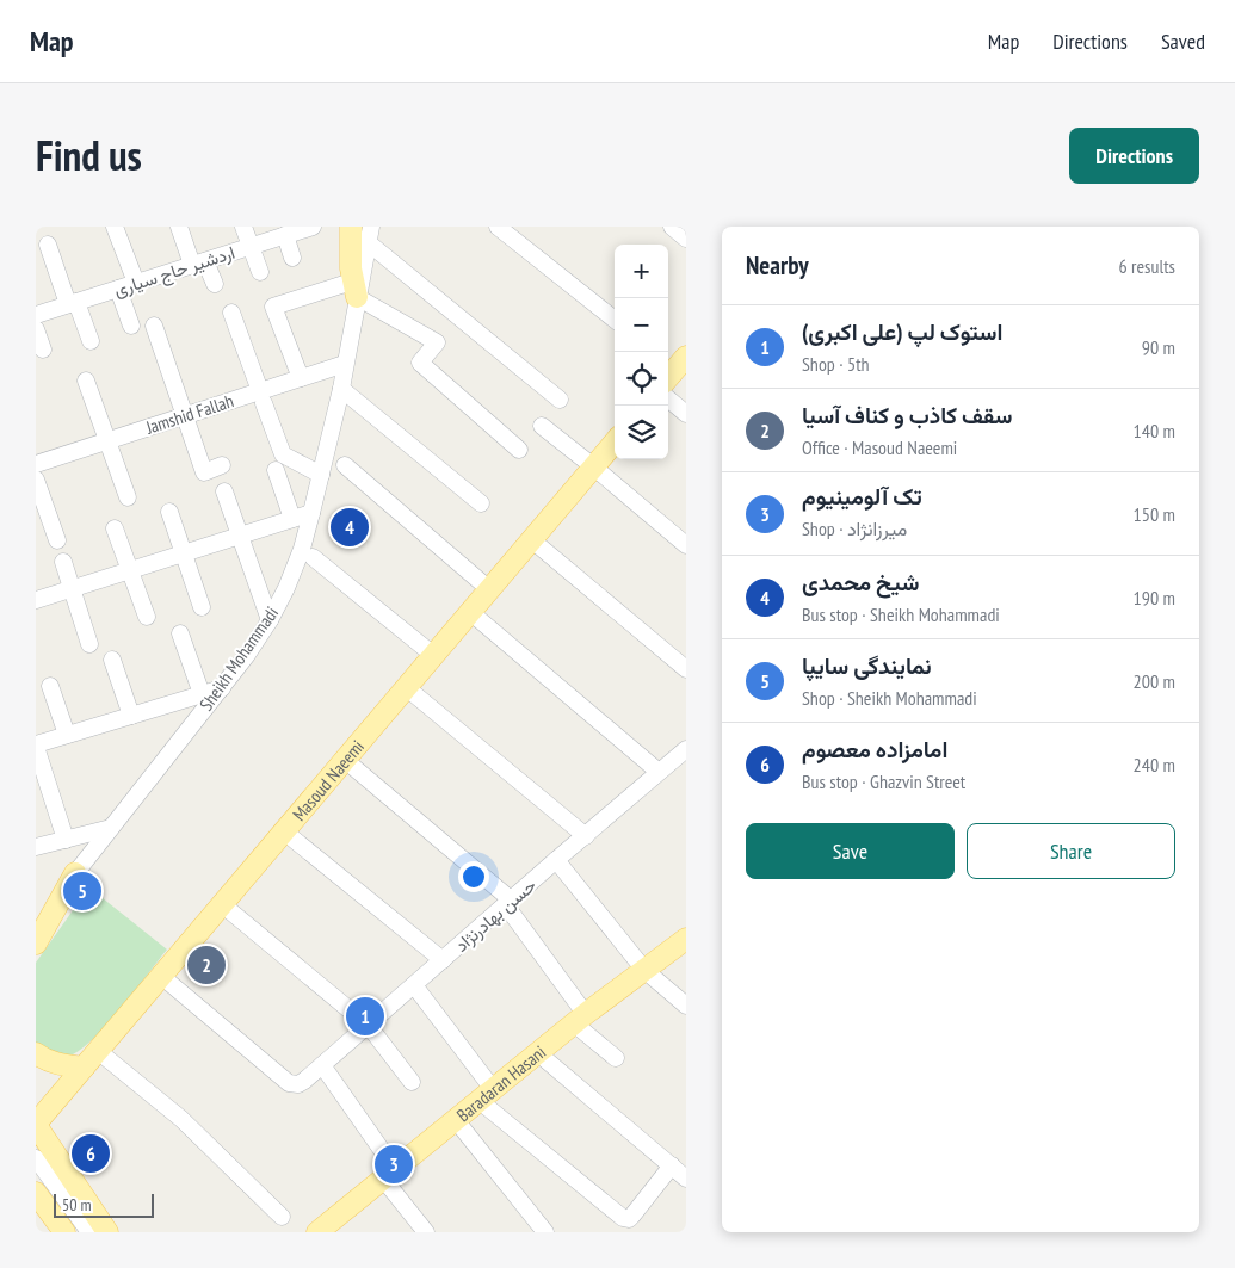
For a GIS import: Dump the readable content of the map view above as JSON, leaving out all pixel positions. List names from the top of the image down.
{
  "streets": {
    "main road": ["Masoud Naeemi", "Baradaran Hasani"],
    "street": [
      "اردشیر حاج سیاری",
      "Jamshid Fallah",
      "Sheikh Mohammadi",
      "حسن بهادرنژاد"
    ]
  },
  "crossings": [
    ["Jamshid Fallah", "Sheikh Mohammadi"],
    ["Masoud Naeemi", "حسن بهادرنژاد"]
  ],
  "scale_bar": "50 m",
  "page": {
    "header": "Map",
    "nav": ["Map", "Directions", "Saved"],
    "title": "Find us",
    "buttons": [
      "Directions",
      ["Save", "Share"]
    ],
    "heading": ["Nearby", "6 results"],
    "map_buttons": ["+", "−"],
    "list": [
      {
        "mark": "1",
        "name": "استوک لپ (علی اکبری)",
        "note": "Shop · 5th",
        "value": "90 m"
      },
      {
        "mark": "2",
        "name": "سقف کاذب و کناف آسیا",
        "note": "Office · Masoud Naeemi",
        "value": "140 m"
      },
      {
        "mark": "3",
        "name": "تک آلومینیوم",
        "note": "Shop · ميرزانژاد",
        "value": "150 m"
      },
      {
        "mark": "4",
        "name": "شیخ محمدی",
        "note": "Bus stop · Sheikh Mohammadi",
        "value": "190 m"
      },
      {
        "mark": "5",
        "name": "نمایندگی سایپا",
        "note": "Shop · Sheikh Mohammadi",
        "value": "200 m"
      },
      {
        "mark": "6",
        "name": "امامزاده معصوم",
        "note": "Bus stop · Ghazvin Street",
        "value": "240 m"
      }
    ],
    "pins": [
      "4",
      "5",
      "2",
      "1",
      "6",
      "3"
    ],
    "scale": "50 m"
  }
}
